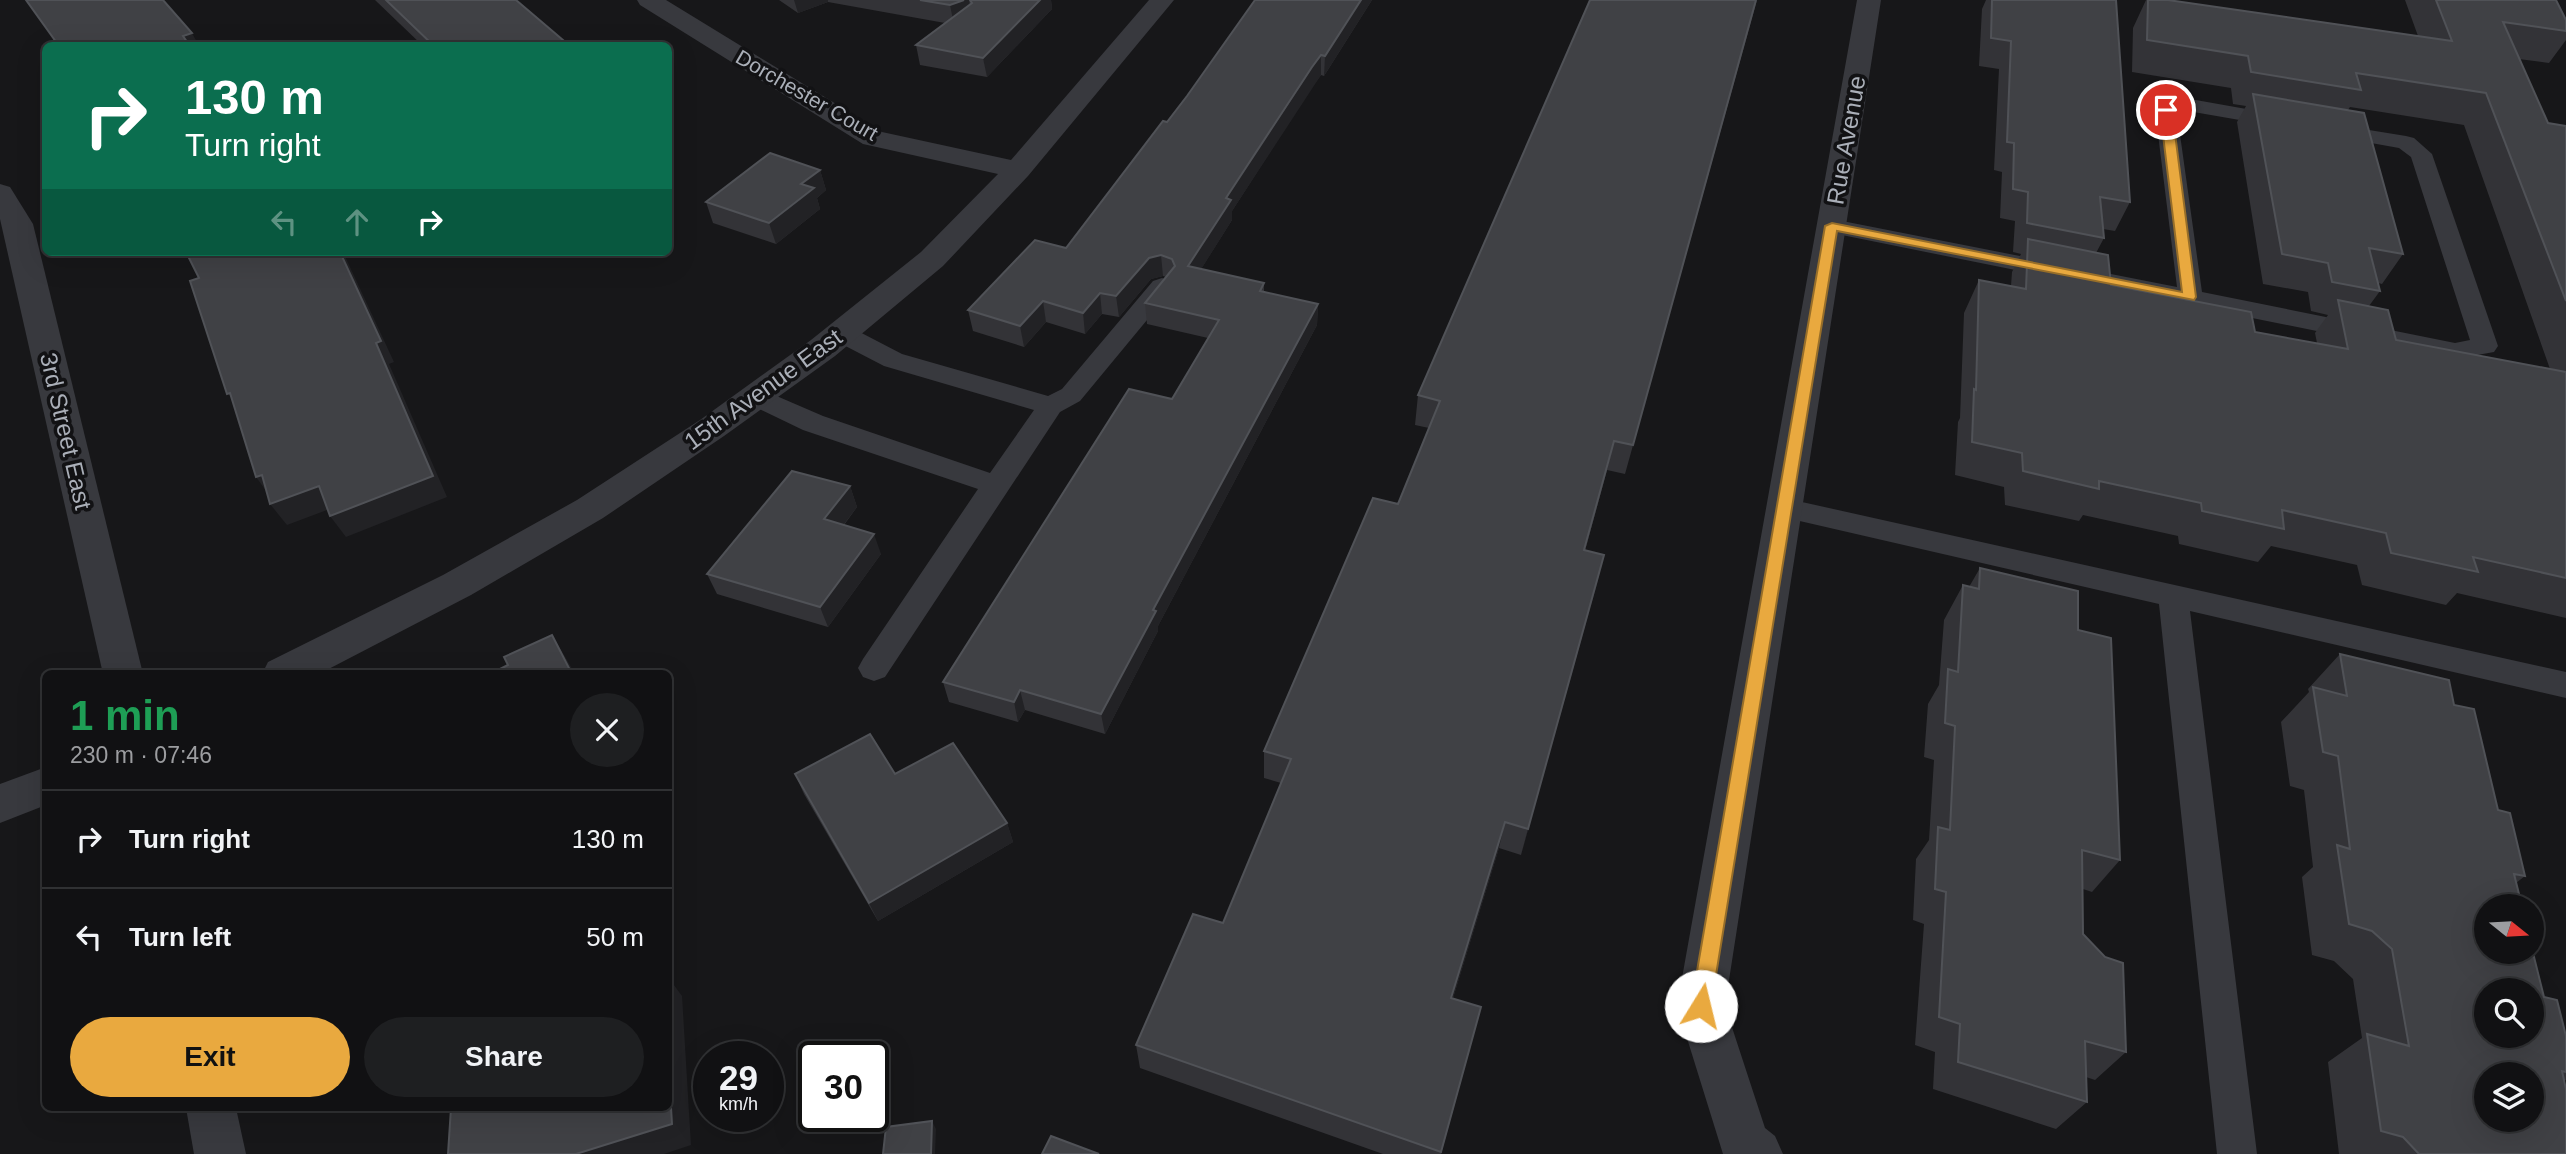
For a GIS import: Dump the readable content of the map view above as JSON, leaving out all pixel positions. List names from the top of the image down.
{
  "streets": {
    "street": [
      "Dorchester Court",
      "Rue Avenue",
      "15th Avenue East",
      "3rd Street East"
    ]
  },
  "crossings": [
    ["Dorchester Court", "15th Avenue East"]
  ],
  "north": "right",
  "page": {
    "turn": ["130 m", "Turn right"],
    "heading": ["1 min", "230 m · 07:46"],
    "list": [
      {
        "name": "Turn right",
        "value": "130 m"
      },
      {
        "name": "Turn left",
        "value": "50 m"
      }
    ],
    "buttons": ["Exit", "Share"],
    "speed": "29 km/h",
    "limit": "30"
  }
}
